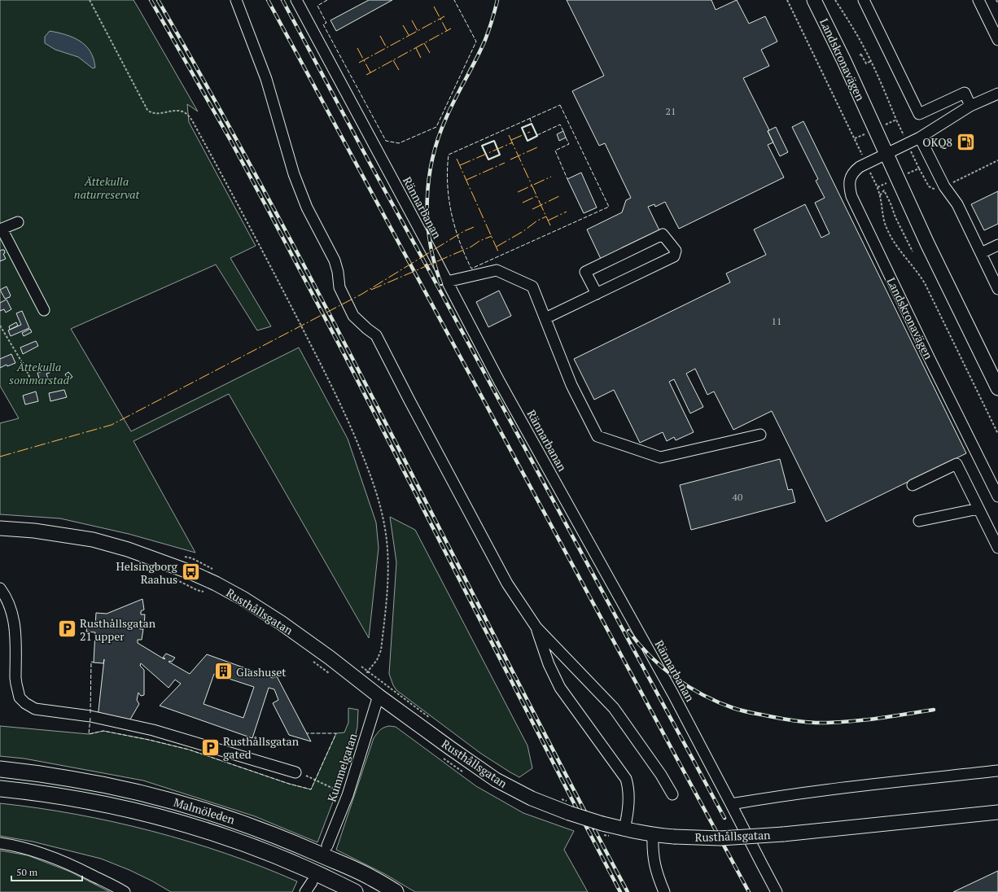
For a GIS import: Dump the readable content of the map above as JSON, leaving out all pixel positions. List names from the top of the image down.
{
  "streets": {
    "highway": ["Malmöleden"],
    "main road": ["Landskronavägen", "Rusthållsgatan"],
    "street": ["Rännarbanan", "Kummelgatan"]
  },
  "crossings": [
    ["Rusthållsgatan", "Kummelgatan"]
  ],
  "parks": ["Ättekulla naturreservat", "Ättekulla sommarstad"],
  "places": {
    "fuel station": ["OKQ8"],
    "bus stop": ["Helsingborg Raahus"],
    "parking": ["Rusthållsgatan 21 upper", "Rusthållsgatan gated"],
    "building": ["Glashuset"]
  },
  "house_numbers": ["21", "11", "40"],
  "scale_bar": "50 m"
}
